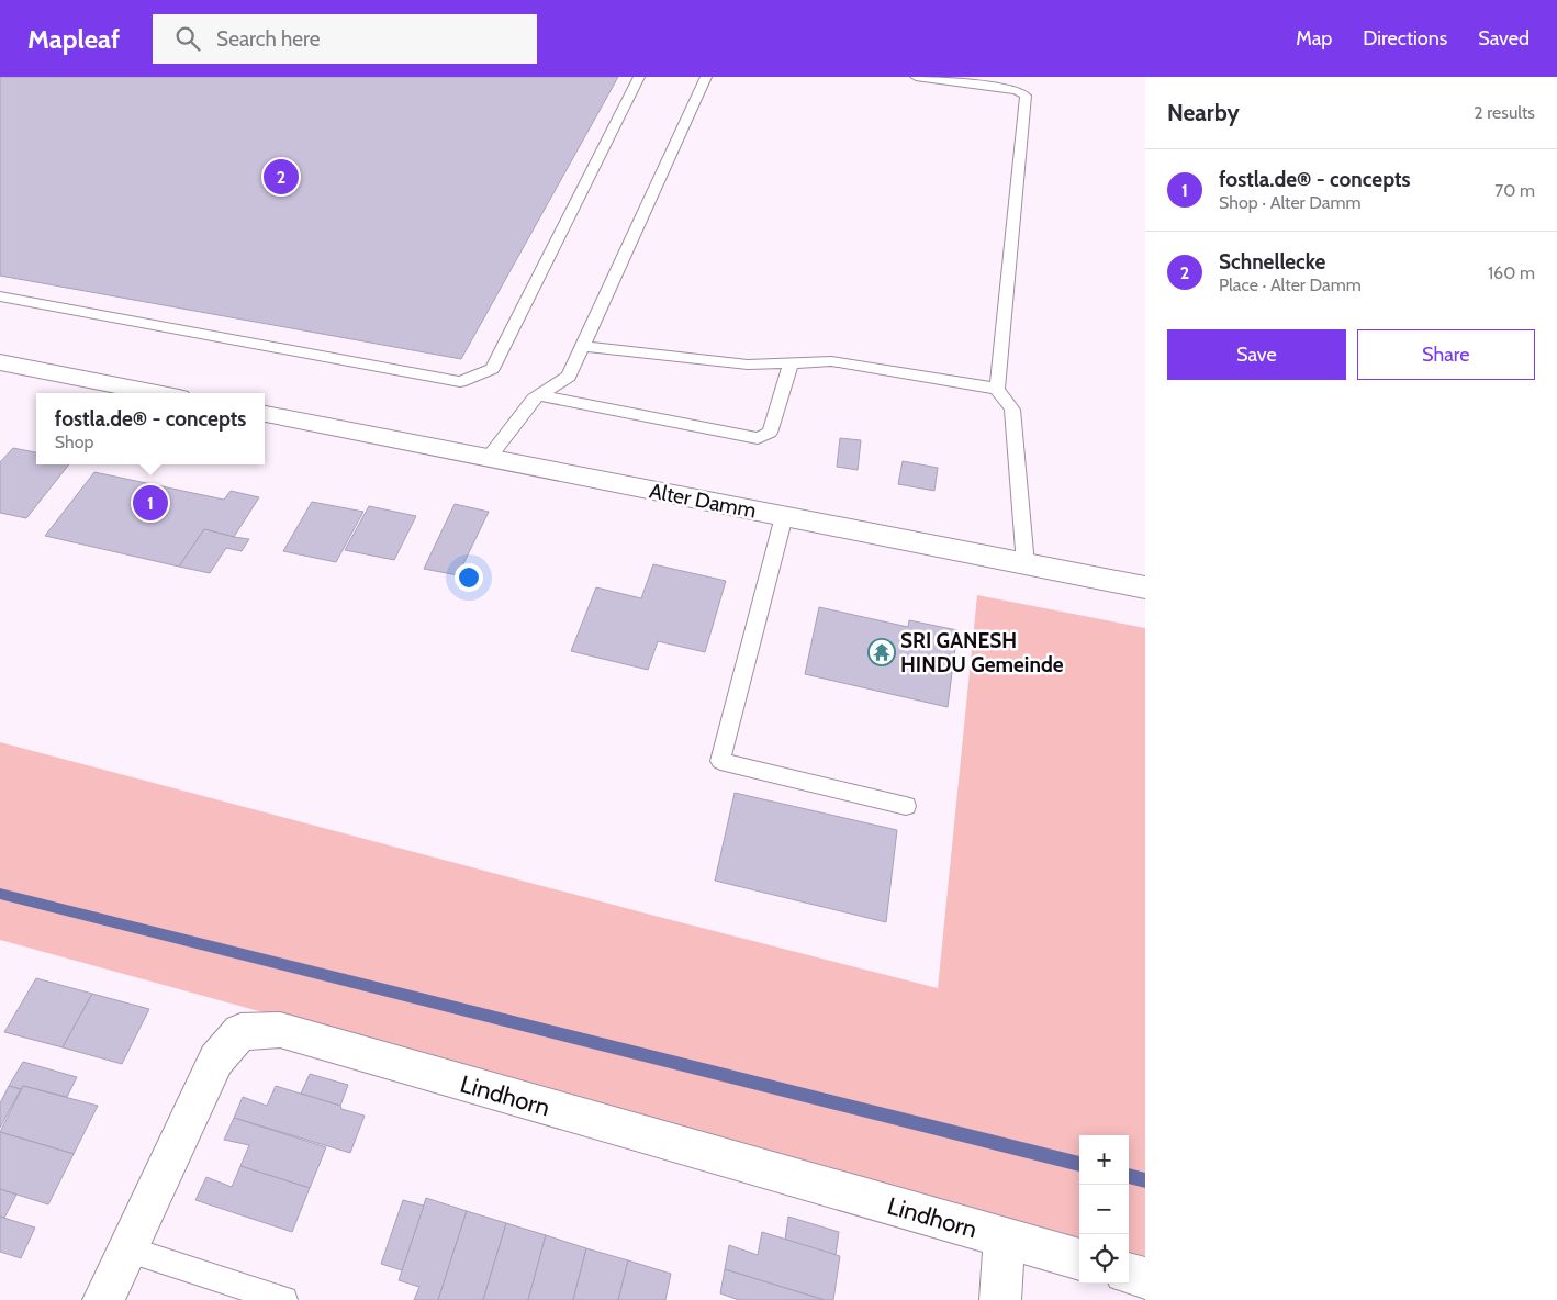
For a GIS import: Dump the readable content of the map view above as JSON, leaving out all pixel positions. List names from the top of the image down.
{
  "streets": {
    "street": ["Alter Damm", "Lindhorn"]
  },
  "places": {
    "temple": ["SRI GANESH HINDU Gemeinde"]
  },
  "page": {
    "header": "Mapleaf",
    "search": "Search here",
    "nav": ["Map", "Directions", "Saved"],
    "heading": ["Nearby", "2 results"],
    "list": [
      {
        "mark": "1",
        "name": "fostla.de® - concepts",
        "note": "Shop · Alter Damm",
        "value": "70 m"
      },
      {
        "mark": "2",
        "name": "Schnellecke",
        "note": "Place · Alter Damm",
        "value": "160 m"
      }
    ],
    "pins": ["2", "1"],
    "buttons": ["Save", "Share"],
    "popup": ["fostla.de® - concepts", "Shop"],
    "map_buttons": ["+", "−"]
  }
}
